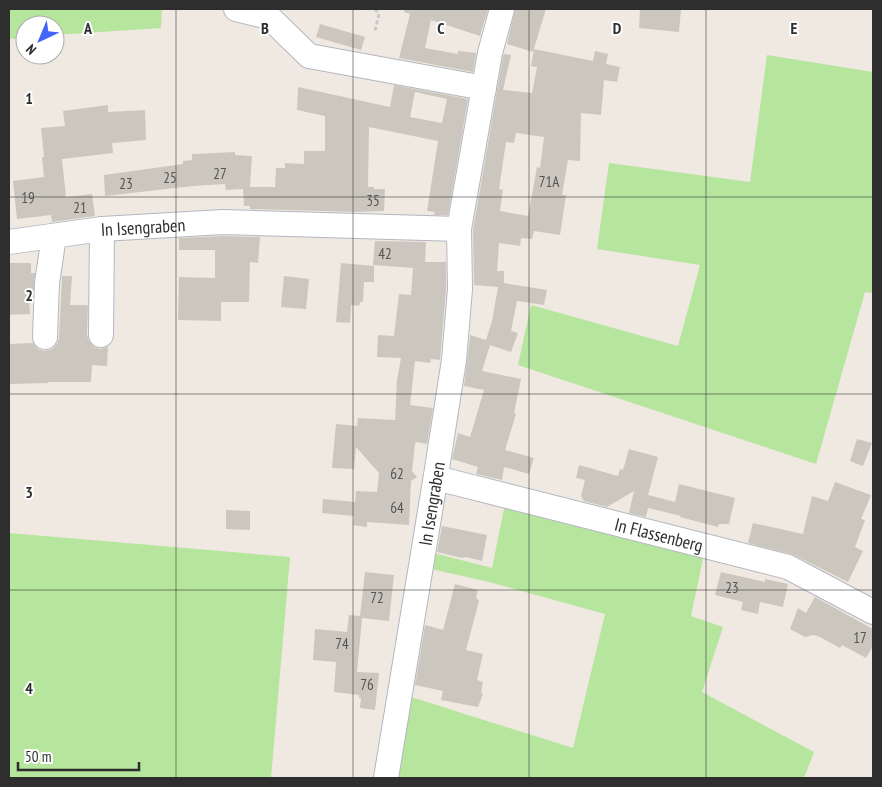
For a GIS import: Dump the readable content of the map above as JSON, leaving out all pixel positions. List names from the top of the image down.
{
  "streets": {
    "street": ["In Isengraben", "In Flassenberg"]
  },
  "crossings": [
    ["In Isengraben", "In Flassenberg"]
  ],
  "house_numbers": [
    "27",
    "25",
    "71A",
    "23",
    "19",
    "35",
    "21",
    "42",
    "62",
    "64",
    "23",
    "72",
    "17",
    "74",
    "76"
  ],
  "scale_bar": "50 m",
  "north": "bottom left",
  "grid": {
    "columns": [
      "A",
      "B",
      "C",
      "D",
      "E"
    ],
    "rows": [
      "1",
      "2",
      "3",
      "4"
    ]
  }
}
